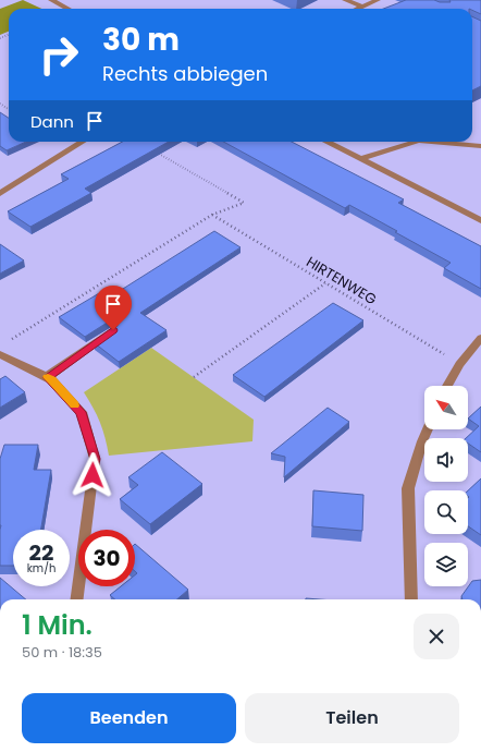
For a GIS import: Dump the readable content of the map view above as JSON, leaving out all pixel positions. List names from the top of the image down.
{
  "streets": {
    "path": ["HIRTENWEG"]
  },
  "north": "top left",
  "page": {
    "turn": ["30 m", "Rechts abbiegen"],
    "then": "Dann",
    "speed": "22 km/h",
    "limit": "30",
    "heading": ["1 Min.", "50 m · 18:35"],
    "buttons": ["Beenden", "Teilen"]
  }
}
